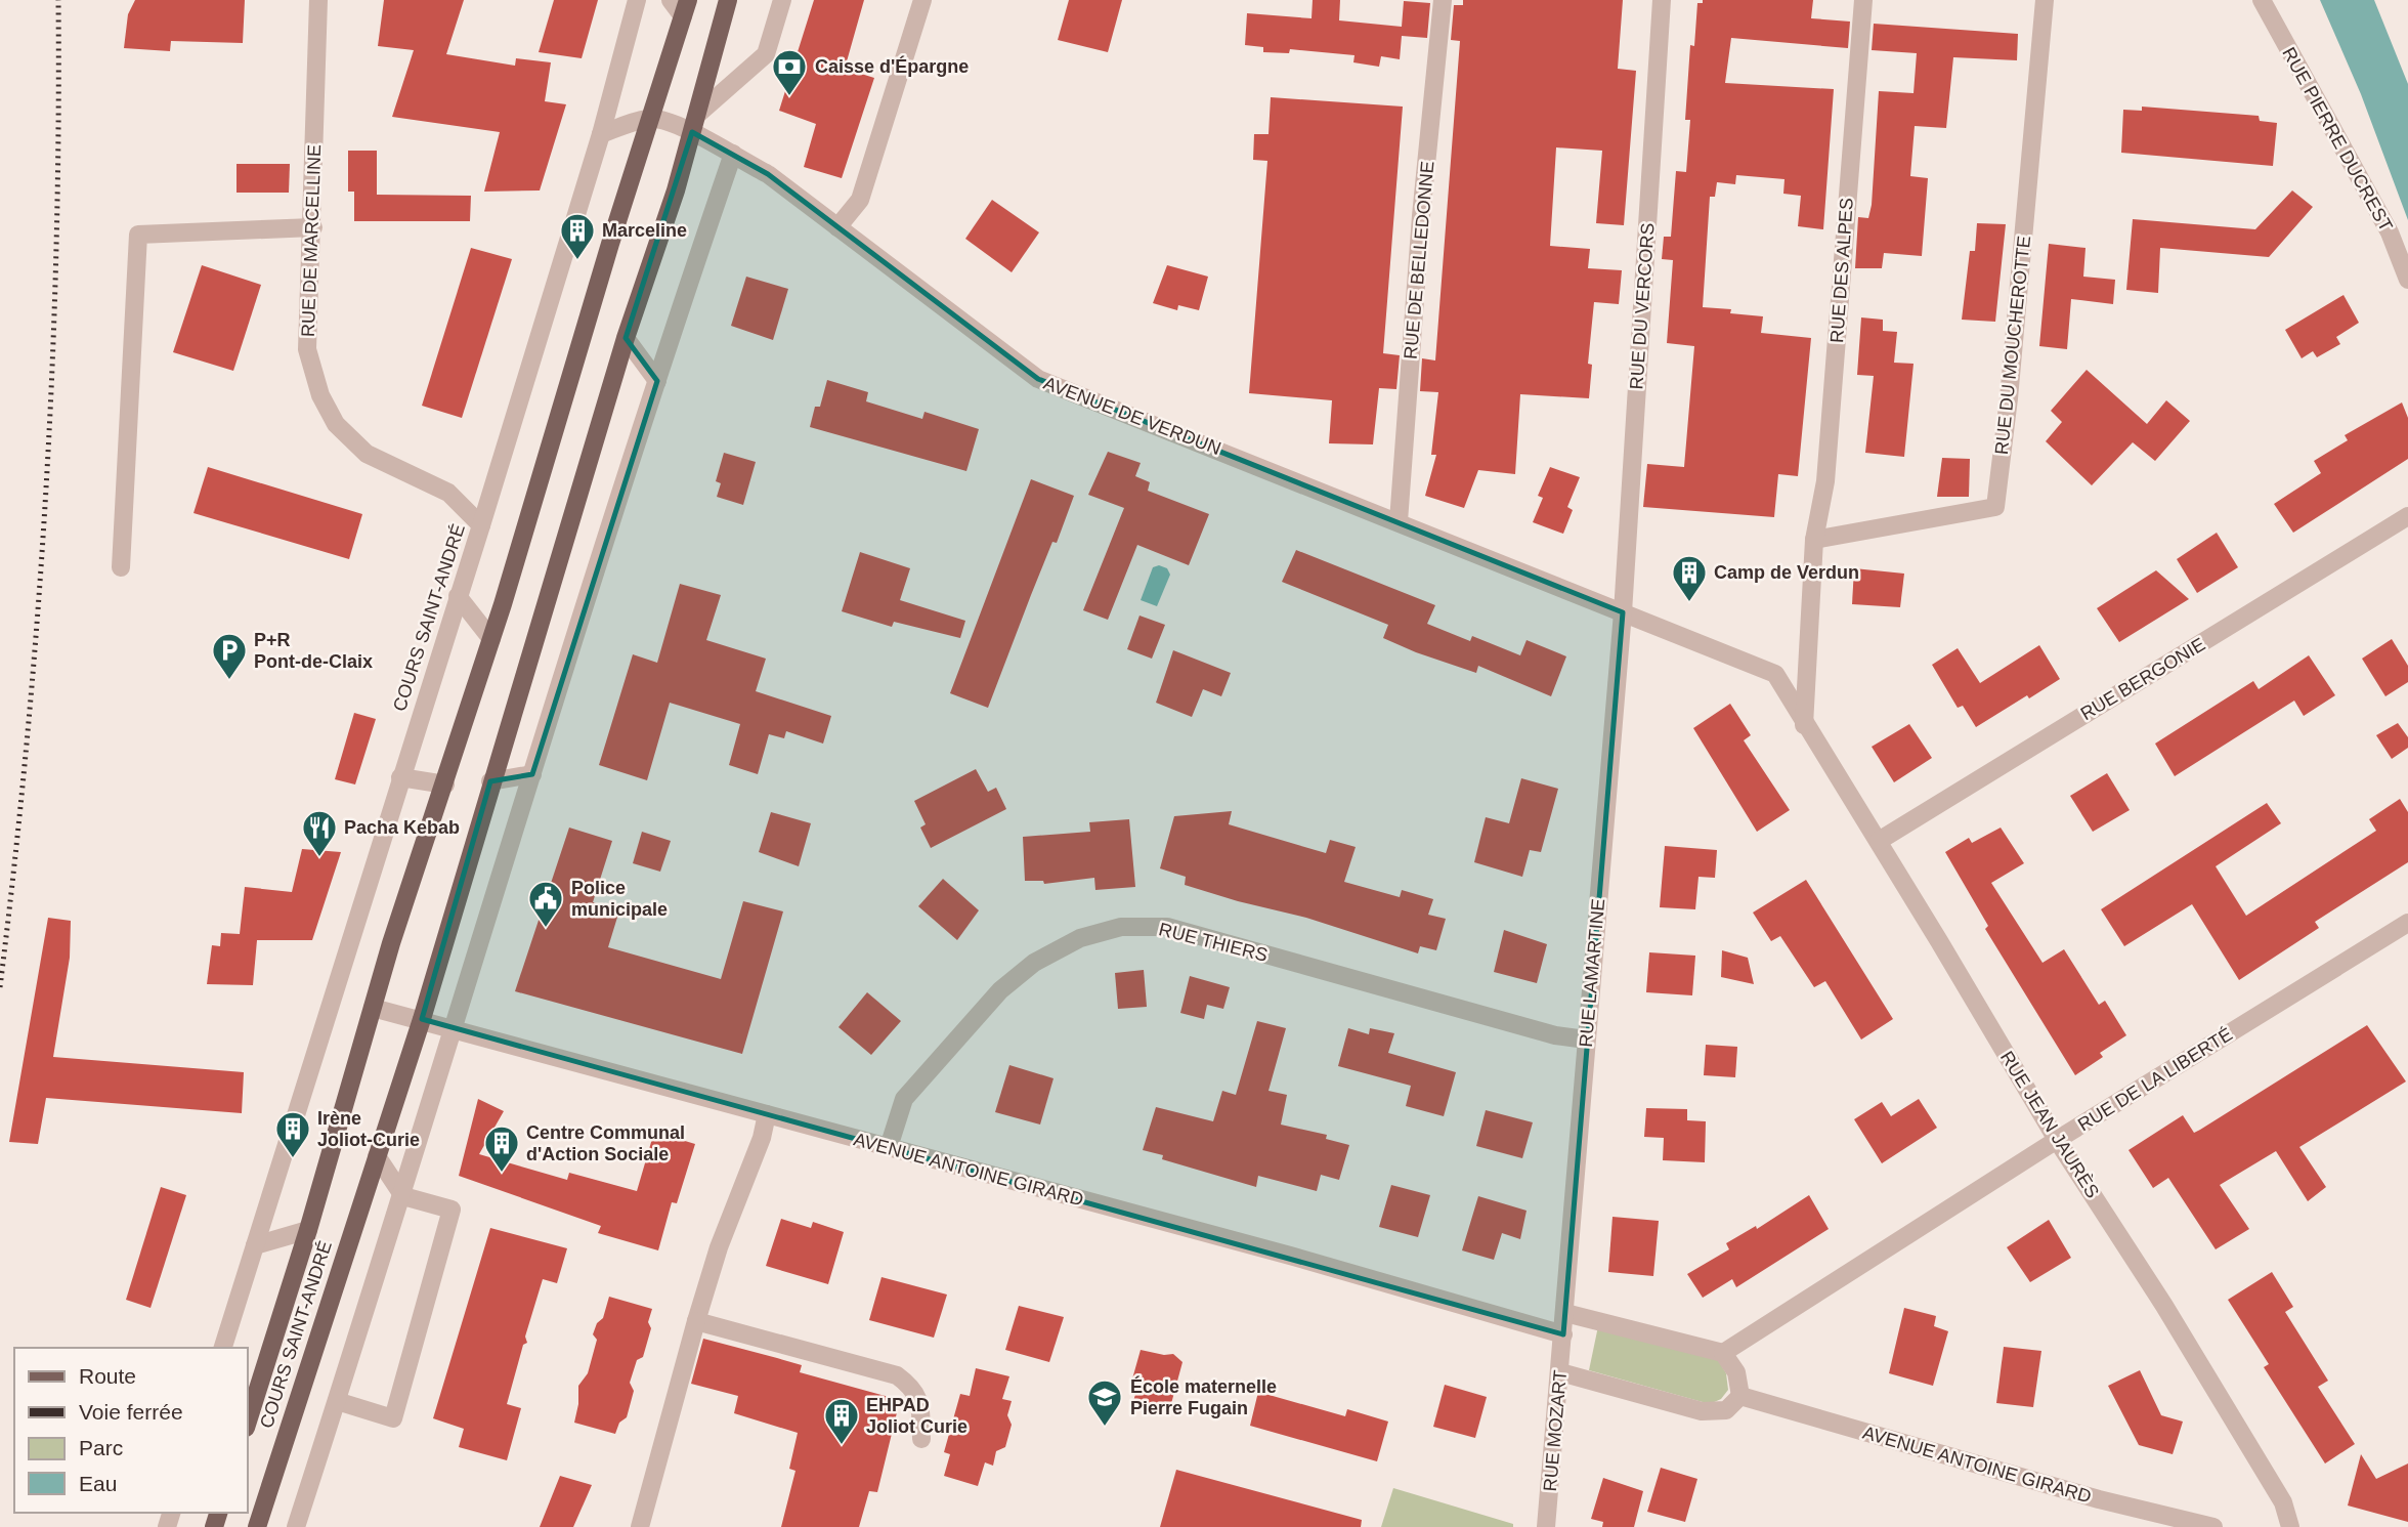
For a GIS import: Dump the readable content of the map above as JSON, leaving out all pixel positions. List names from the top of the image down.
{
  "streets": {
    "main road": ["COURS SAINT-ANDRÉ"],
    "street": [
      "RUE PIERRE DUCREST",
      "RUE DE MARCELLINE",
      "RUE DE BELLEDONNE",
      "RUE DES ALPES",
      "RUE DU VERCORS",
      "RUE DU MOUCHEROTTE",
      "AVENUE DE VERDUN",
      "RUE BERGONIE",
      "RUE THIERS",
      "RUE LAMARTINE",
      "RUE DE LA LIBERTÉ",
      "RUE JEAN JAURÈS",
      "AVENUE ANTOINE GIRARD",
      "RUE MOZART"
    ]
  },
  "crossings": [
    ["RUE DE MARCELLINE", "COURS SAINT-ANDRÉ"],
    ["RUE DE BELLEDONNE", "AVENUE DE VERDUN"],
    ["RUE DES ALPES", "RUE DU MOUCHEROTTE"],
    ["RUE DES ALPES", "AVENUE DE VERDUN"],
    ["RUE DES ALPES", "RUE JEAN JAURÈS"],
    ["RUE DU VERCORS", "AVENUE DE VERDUN"],
    ["RUE DU VERCORS", "RUE LAMARTINE"],
    ["AVENUE DE VERDUN", "COURS SAINT-ANDRÉ"],
    ["AVENUE DE VERDUN", "RUE LAMARTINE"],
    ["AVENUE DE VERDUN", "RUE JEAN JAURÈS"],
    ["COURS SAINT-ANDRÉ", "AVENUE ANTOINE GIRARD"],
    ["RUE BERGONIE", "RUE JEAN JAURÈS"],
    ["RUE THIERS", "RUE LAMARTINE"],
    ["RUE THIERS", "AVENUE ANTOINE GIRARD"],
    ["RUE LAMARTINE", "AVENUE ANTOINE GIRARD"],
    ["RUE LAMARTINE", "RUE MOZART"],
    ["RUE DE LA LIBERTÉ", "RUE JEAN JAURÈS"],
    ["AVENUE ANTOINE GIRARD", "RUE MOZART"]
  ],
  "places": {
    "bank": ["Caisse d'Épargne"],
    "building": [
      "Marceline",
      "Camp de Verdun",
      "Irène Joliot-Curie",
      "Centre Communal d'Action Sociale",
      "EHPAD Joliot Curie"
    ],
    "parking": ["P+R Pont-de-Claix"],
    "restaurant": ["Pacha Kebab"],
    "public building": ["Police municipale"],
    "school or university": ["École maternelle Pierre Fugain"]
  },
  "legend": [
    "Route",
    "Voie ferrée",
    "Parc",
    "Eau"
  ]
}
